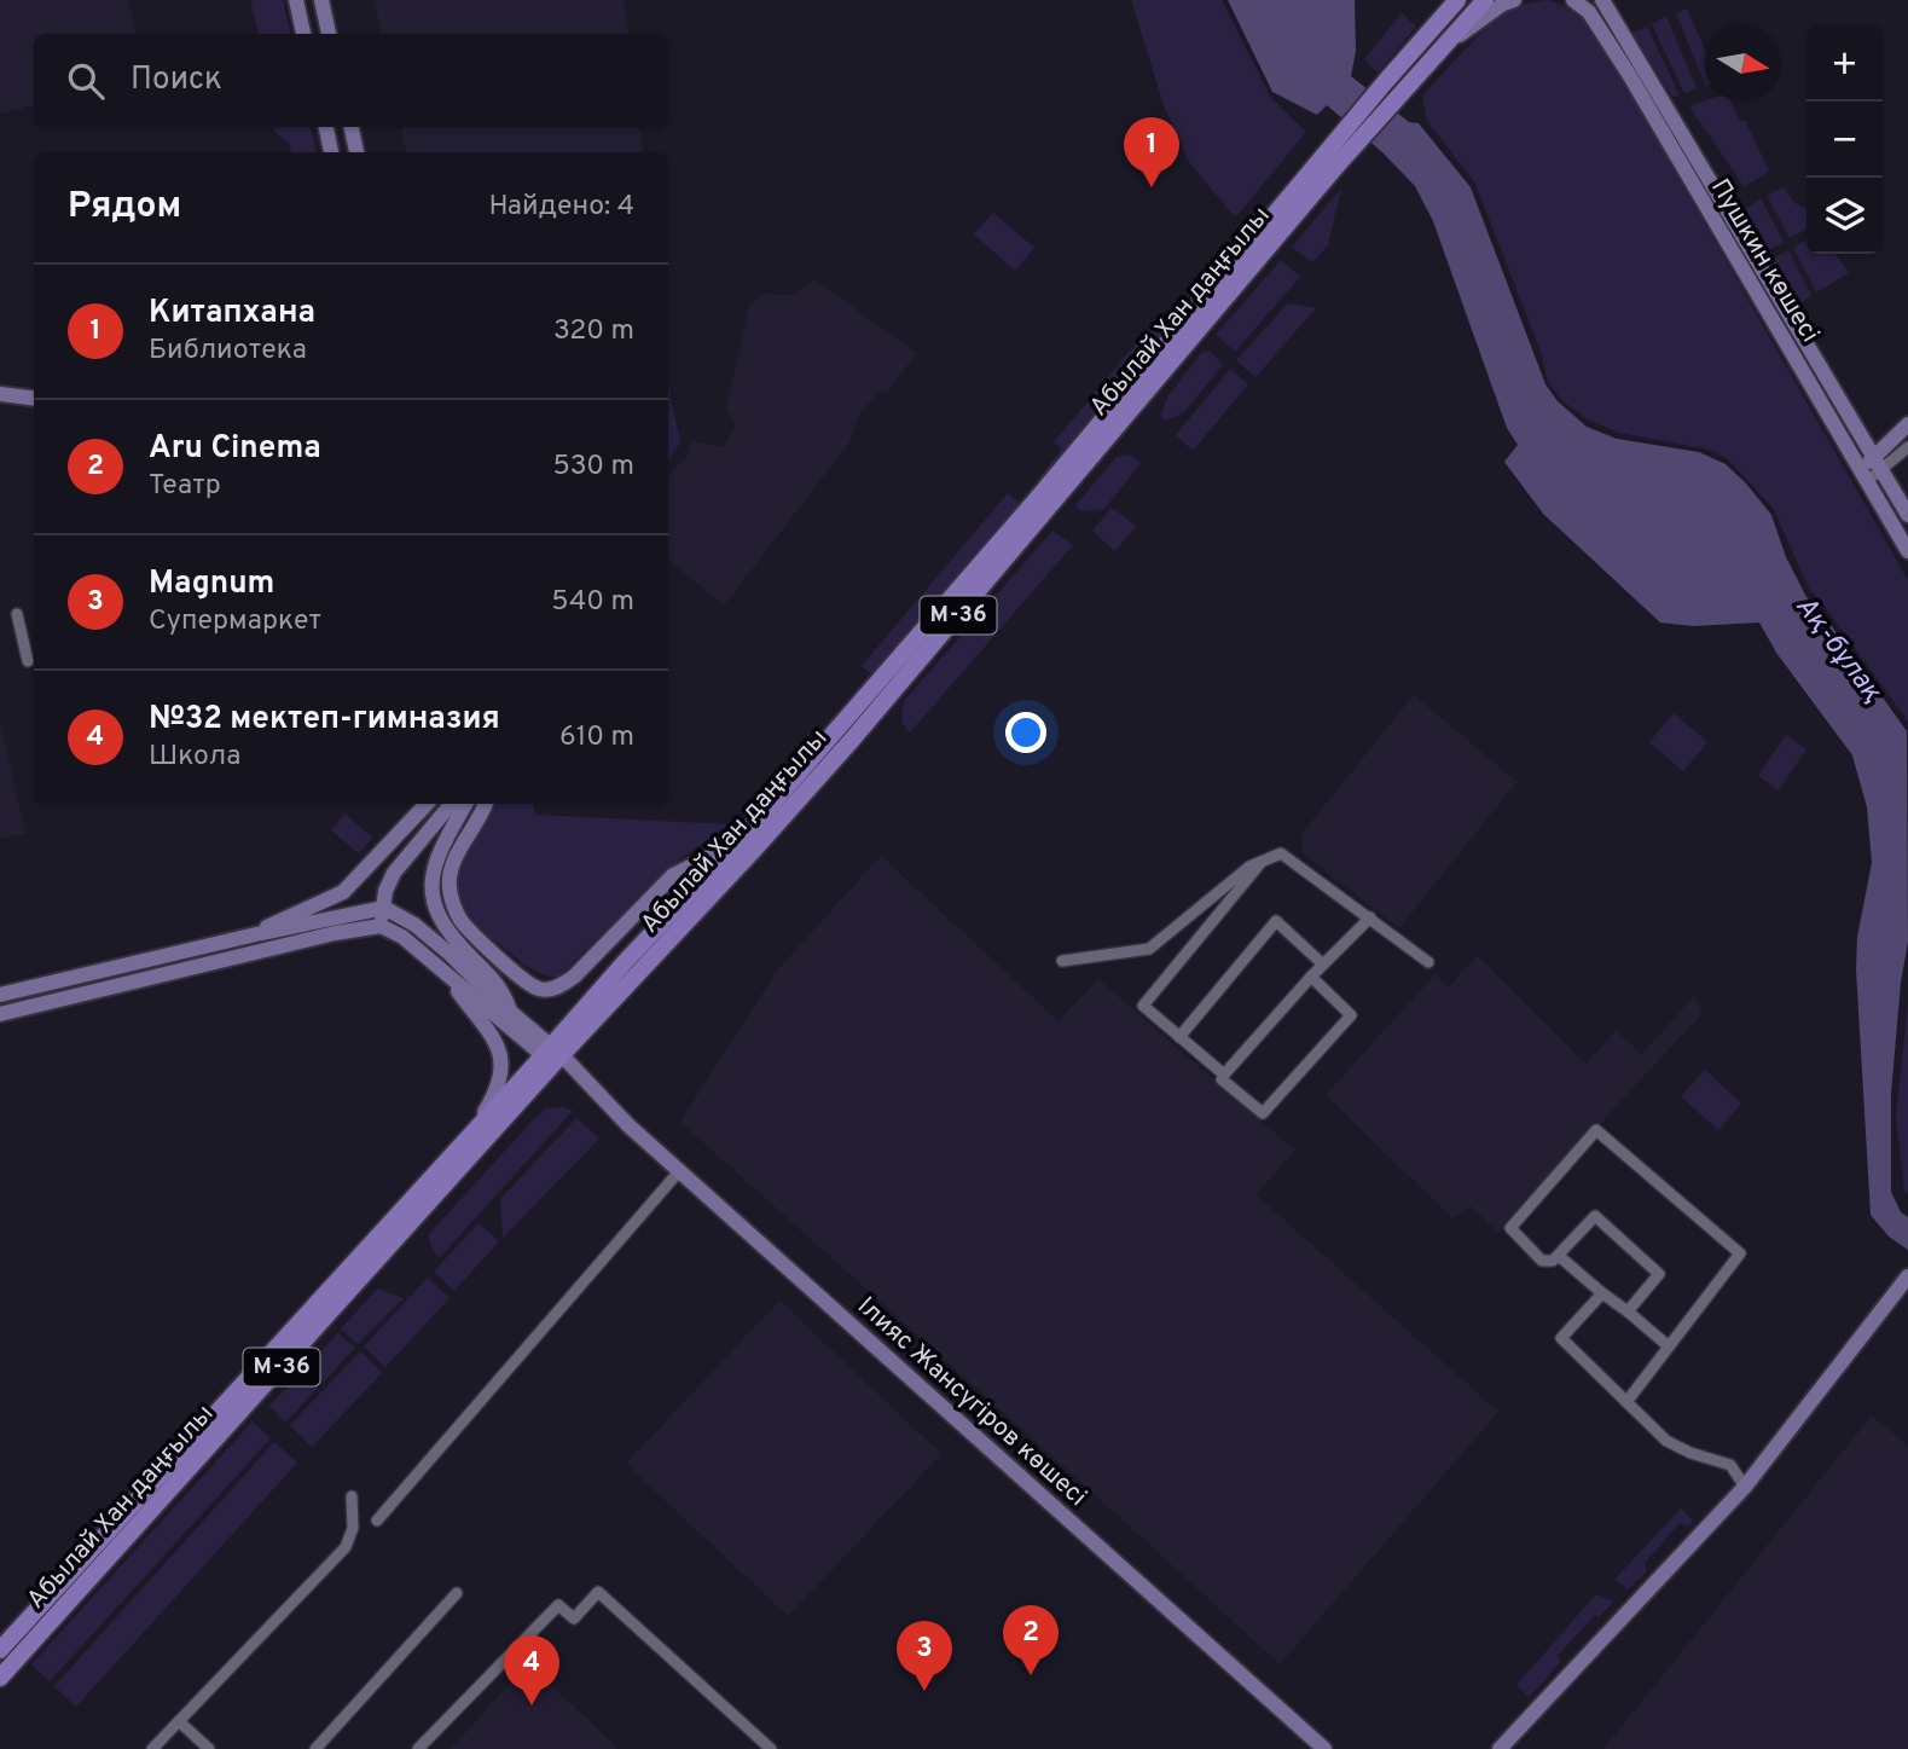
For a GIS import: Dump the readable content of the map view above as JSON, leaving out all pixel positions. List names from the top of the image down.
{
  "streets": {
    "main road": [
      "Пушкин көшесі",
      "Абылай Хан даңғылы",
      "M-36",
      "Ілияс Жансүгіров көшесі"
    ]
  },
  "crossings": [
    ["Абылай Хан даңғылы", "Ілияс Жансүгіров көшесі"]
  ],
  "water": ["Ақ-бұлақ"],
  "north": "right",
  "page": {
    "map_buttons": ["+", "−"],
    "search": "Поиск",
    "pins": [
      "1",
      "2",
      "3",
      "4"
    ],
    "heading": ["Рядом", "Найдено: 4"],
    "list": [
      {
        "mark": "1",
        "name": "Китапхана",
        "note": "Библиотека",
        "value": "320 m"
      },
      {
        "mark": "2",
        "name": "Aru Cinema",
        "note": "Театр",
        "value": "530 m"
      },
      {
        "mark": "3",
        "name": "Magnum",
        "note": "Супермаркет",
        "value": "540 m"
      },
      {
        "mark": "4",
        "name": "№32 мектеп-гимназия",
        "note": "Школа",
        "value": "610 m"
      }
    ]
  }
}
